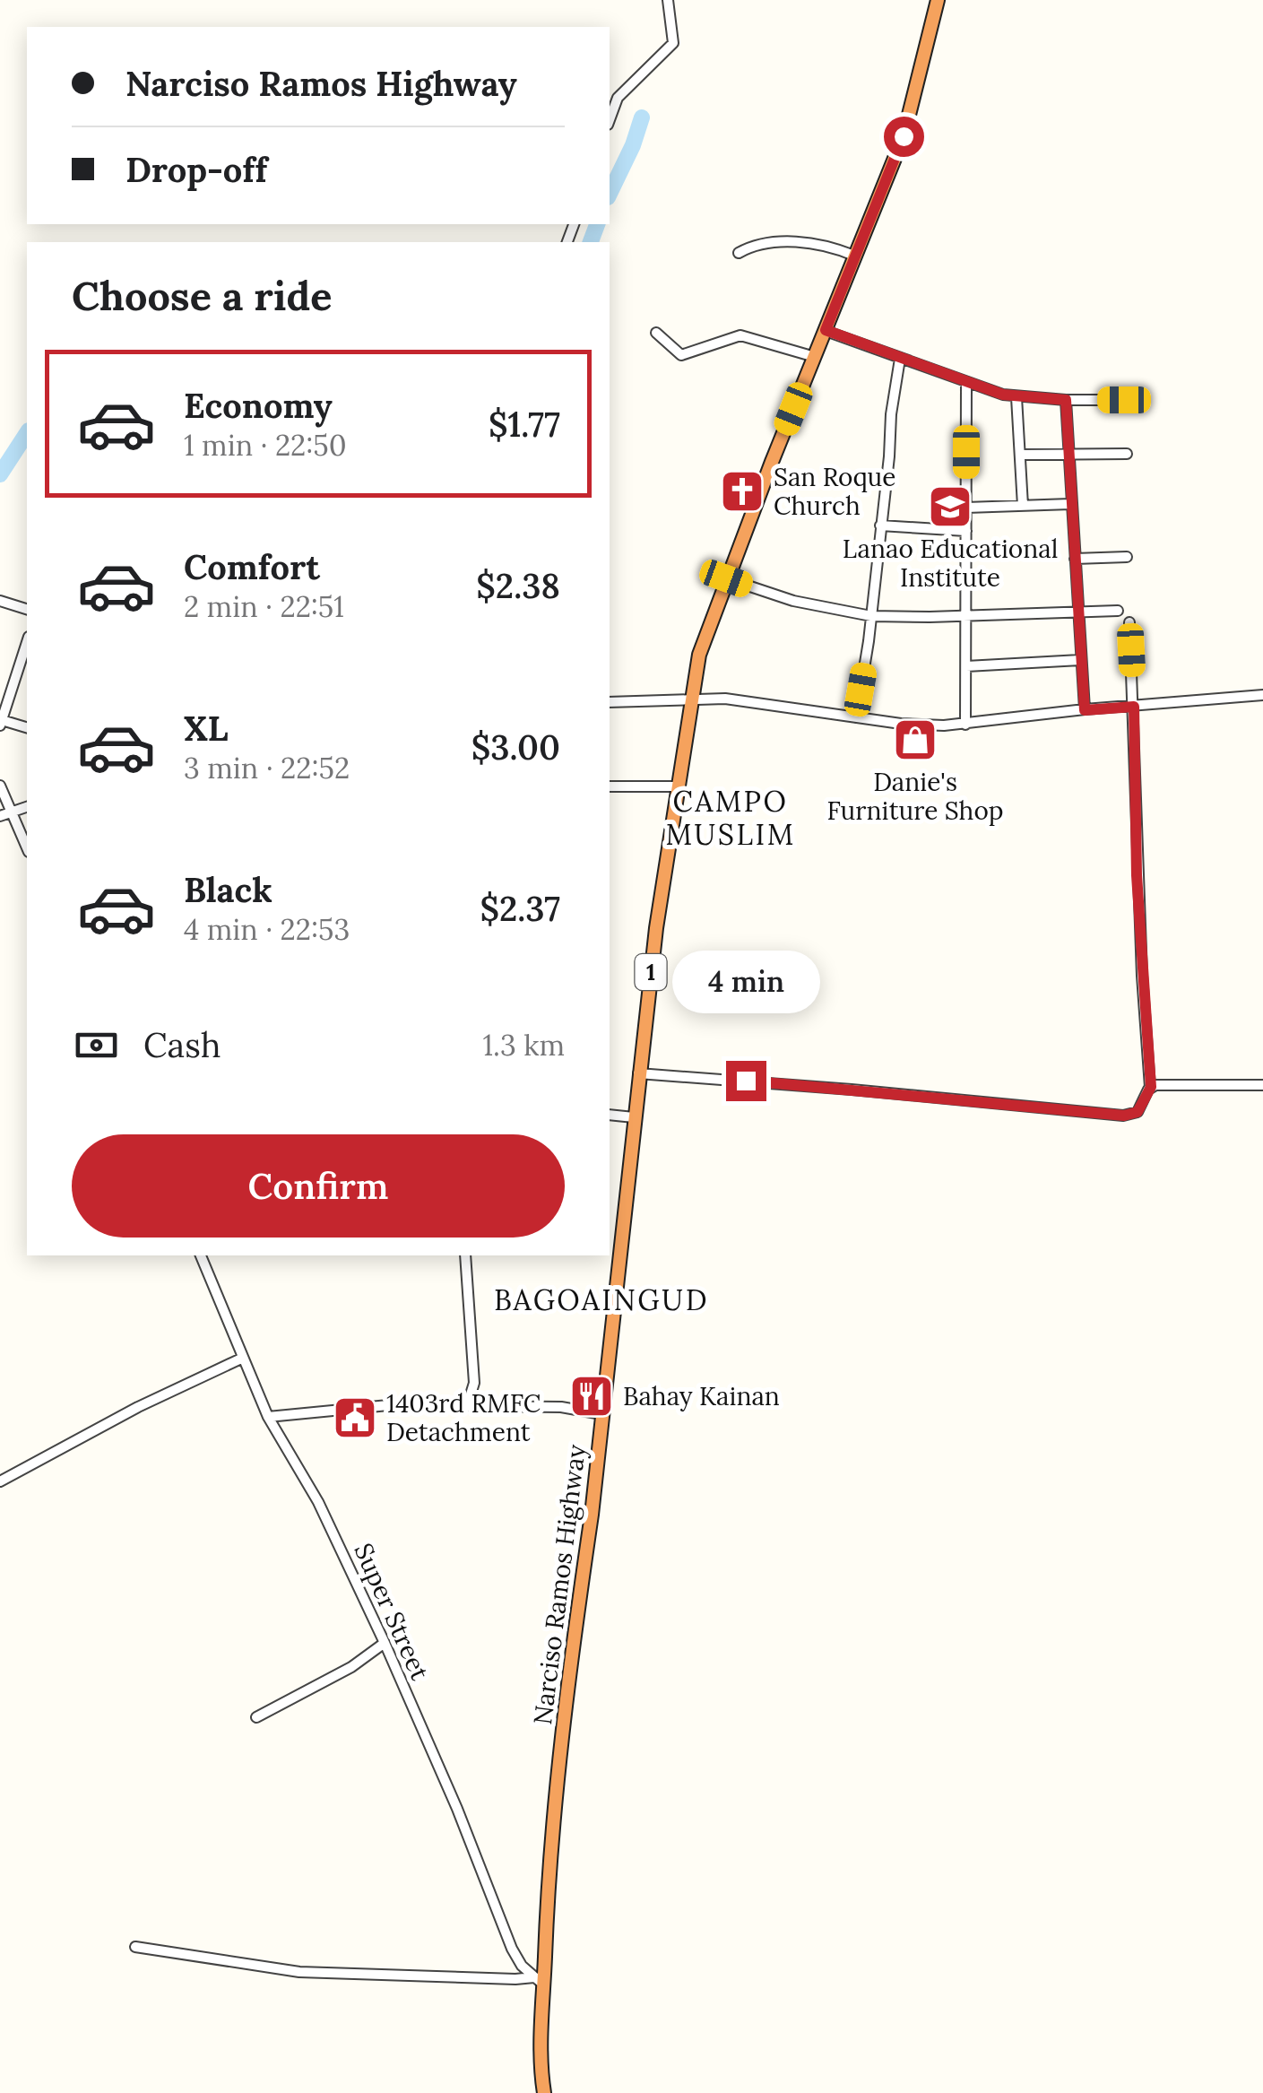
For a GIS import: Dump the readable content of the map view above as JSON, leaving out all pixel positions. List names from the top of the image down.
{
  "streets": {
    "highway": ["1", "Narciso Ramos Highway"],
    "street": ["Super Street"]
  },
  "crossings": [
    ["Narciso Ramos Highway", "Super Street"]
  ],
  "districts": ["CAMPO MUSLIM", "BAGOAINGUD"],
  "places": {
    "church": ["San Roque Church"],
    "school or university": ["Lanao Educational Institute"],
    "shop": ["Danie's Furniture Shop"],
    "restaurant": ["Bahay Kainan"],
    "public building": ["1403rd RMFC Detachment"]
  },
  "page": {
    "banner": ["Narciso Ramos Highway", "Drop-off"],
    "heading": "Choose a ride",
    "list": [
      {
        "name": "Economy",
        "note": "1 min · 22:50",
        "value": "$1.77"
      },
      {
        "name": "Comfort",
        "note": "2 min · 22:51",
        "value": "$2.38"
      },
      {
        "name": "XL",
        "note": "3 min · 22:52",
        "value": "$3.00"
      },
      {
        "name": "Black",
        "note": "4 min · 22:53",
        "value": "$2.37"
      }
    ],
    "bubble": "4 min",
    "pay": ["Cash", "1.3 km"],
    "buttons": "Confirm"
  }
}
